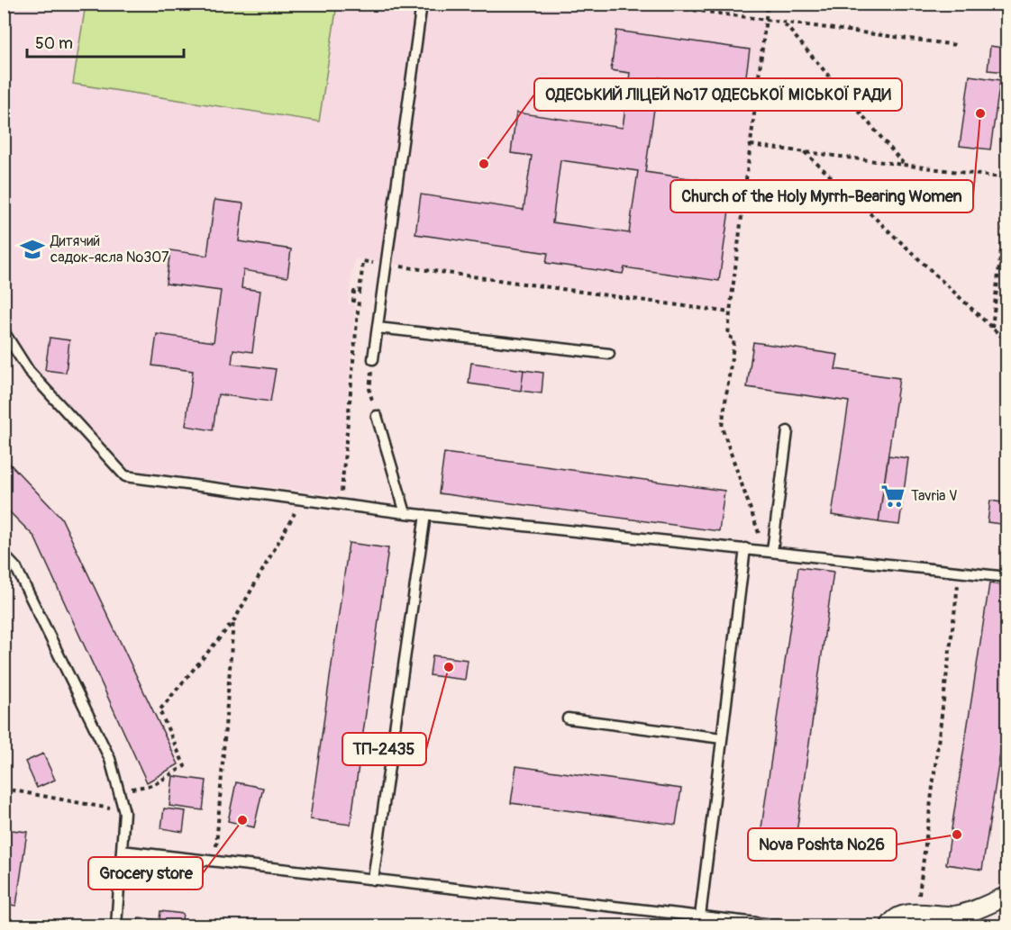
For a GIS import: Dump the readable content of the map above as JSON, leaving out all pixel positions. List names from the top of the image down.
{
  "places": {
    "other": [
      "Church of the Holy Myrrh-Bearing Women",
      "ОДЕСЬКИЙ ЛІЦЕЙ №17 ОДЕСЬКОЇ МІСЬКОЇ РАДИ",
      "ТП-2435",
      "Grocery store",
      "Nova Poshta №26"
    ],
    "school or university": ["Дитячий садок-ясла №307"],
    "supermarket": ["Tavria V"]
  },
  "scale_bar": "50 m"
}
